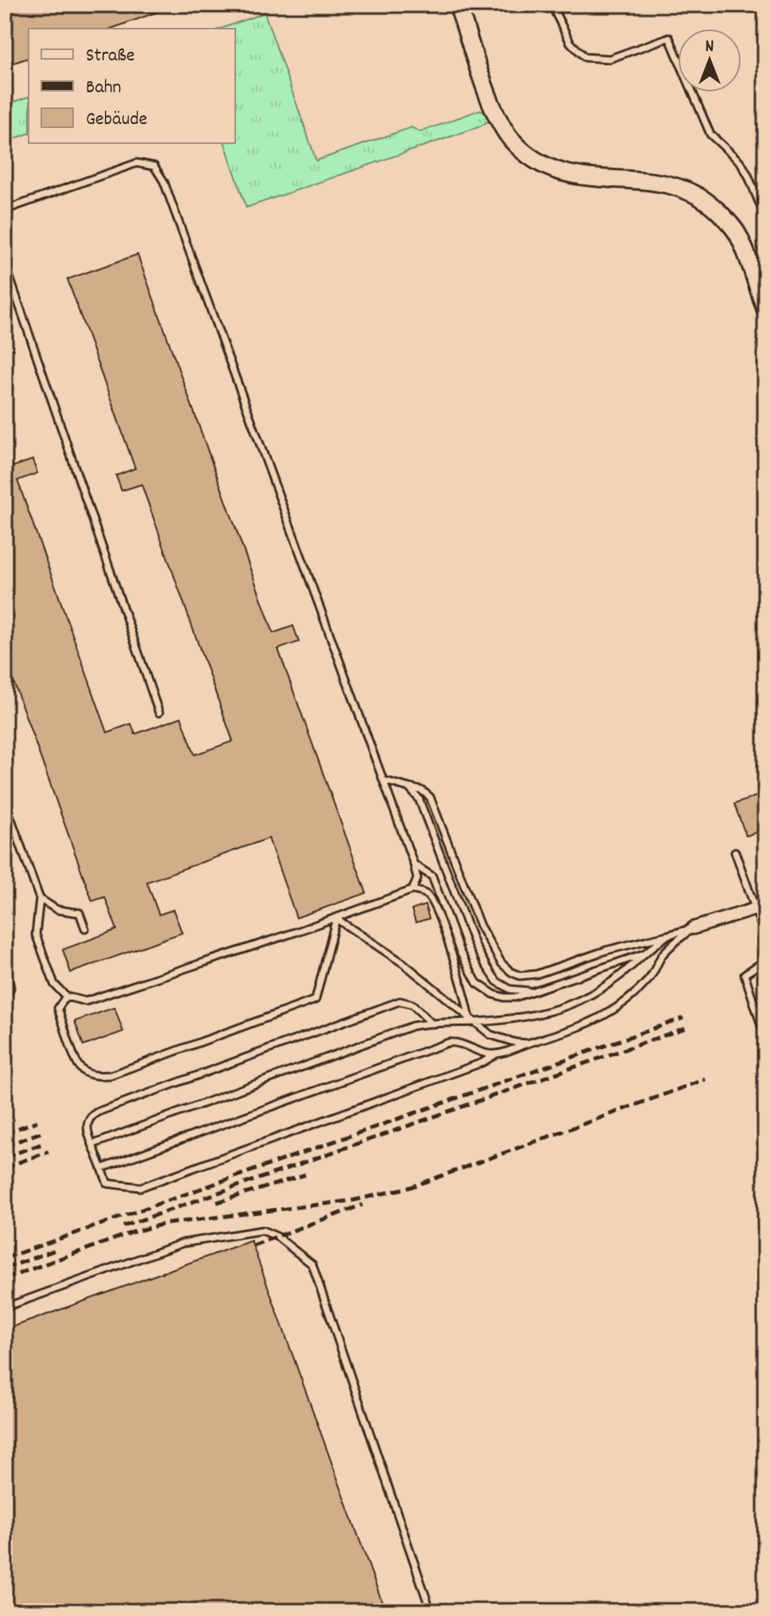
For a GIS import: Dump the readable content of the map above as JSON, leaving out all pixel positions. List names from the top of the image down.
{
  "legend": ["Straße", "Bahn", "Gebäude"],
  "north": "top"
}
